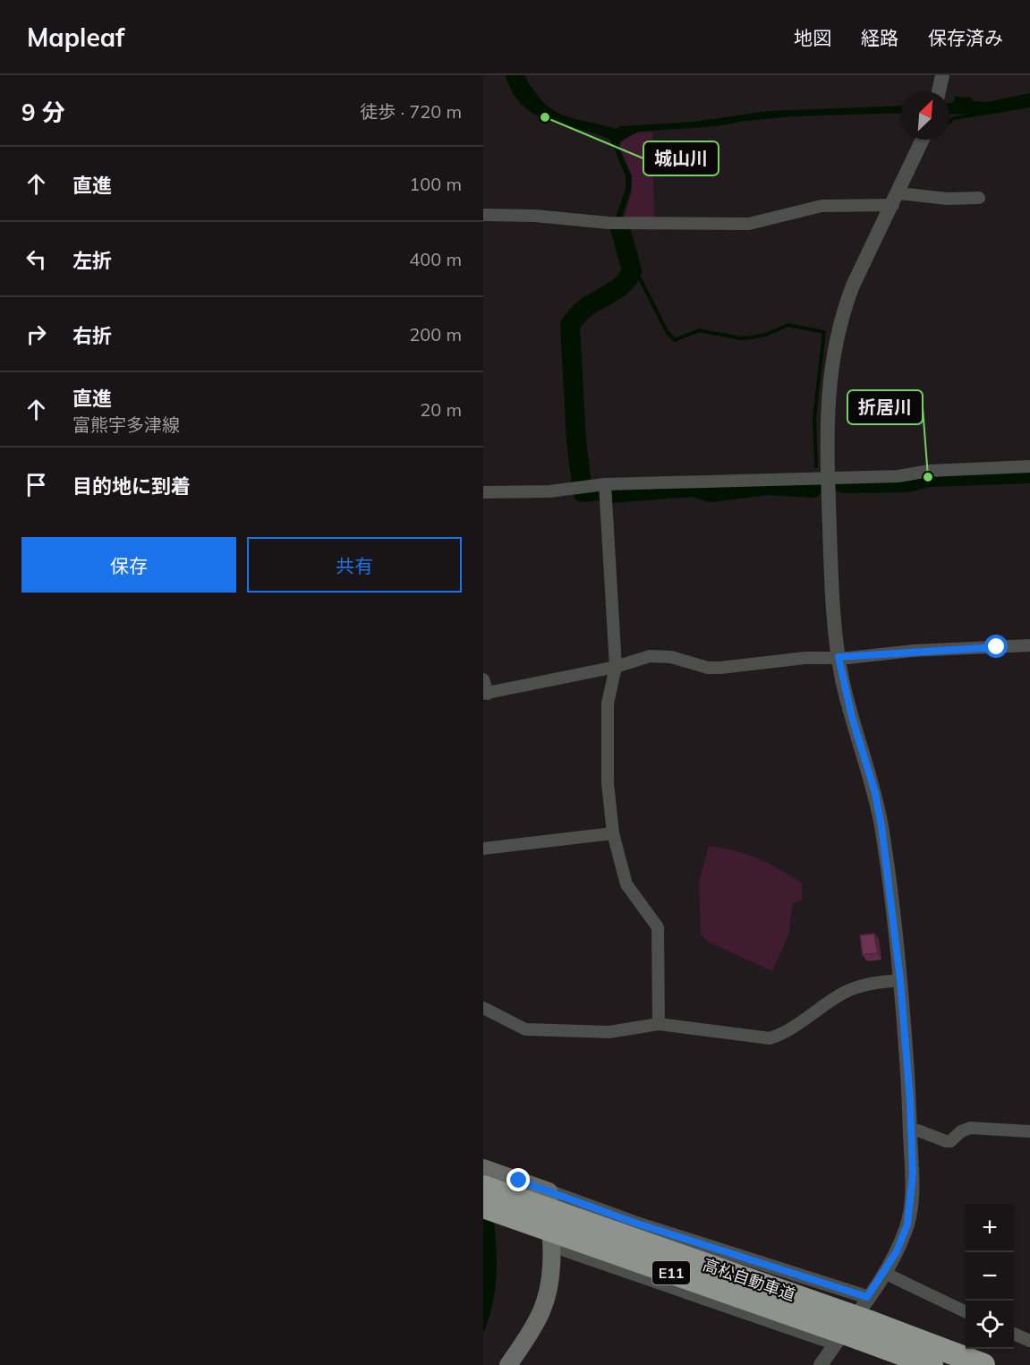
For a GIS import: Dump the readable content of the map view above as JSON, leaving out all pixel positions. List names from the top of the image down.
{
  "streets": {
    "highway": ["E11", "高松自動車道"]
  },
  "places": ["城山川", "折居川"],
  "north": "top right",
  "page": {
    "header": "Mapleaf",
    "nav": ["地図", "経路", "保存済み"],
    "heading": ["9 分", "徒歩 · 720 m"],
    "list": [
      ["直進", "100 m"],
      ["左折", "400 m"],
      ["右折", "200 m"],
      ["直進", "富熊宇多津線", "20 m"],
      "目的地に到着"
    ],
    "buttons": ["保存", "共有"],
    "map_buttons": ["+", "−"]
  }
}
